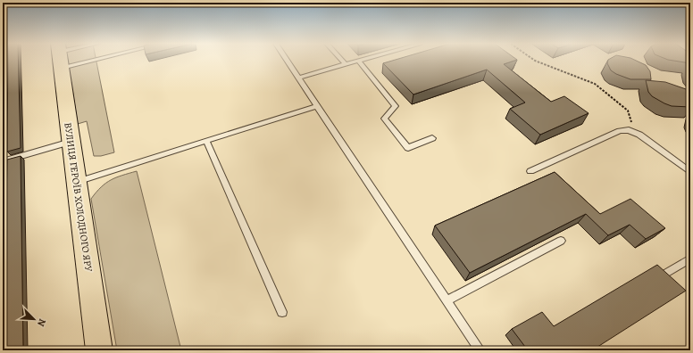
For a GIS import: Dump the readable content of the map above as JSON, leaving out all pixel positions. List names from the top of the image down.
{
  "streets": {
    "main road": ["ВУЛИЦЯ ГЕРОЇВ ХОЛОДНОГО ЯРУ"]
  },
  "north": "bottom right"
}
